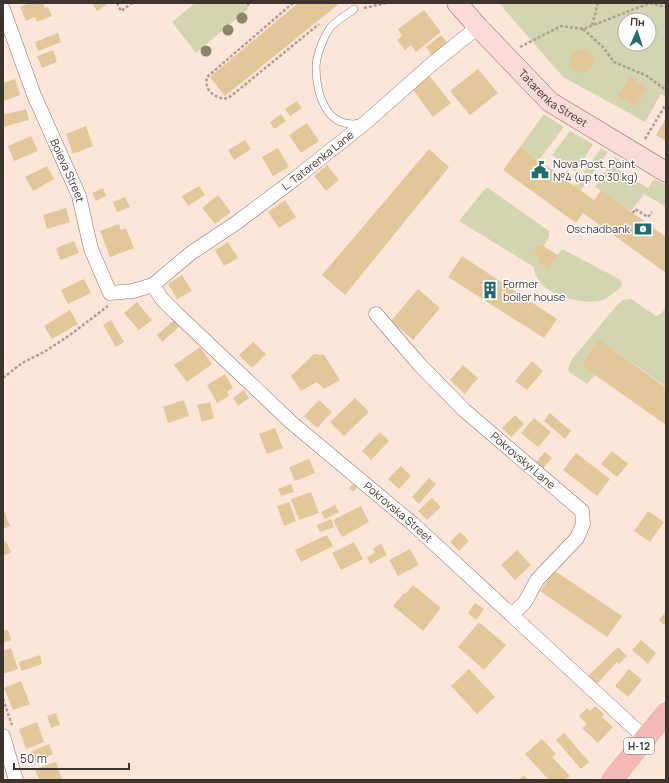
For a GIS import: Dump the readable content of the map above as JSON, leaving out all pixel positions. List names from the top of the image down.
{
  "streets": {
    "main road": ["Tatarenka Street", "Н-12"],
    "street": [
      "L. Tatarenka Lane",
      "Boieva Street",
      "Pokrovskyi Lane",
      "Pokrovska Street"
    ]
  },
  "crossings": [
    ["Tatarenka Street", "L. Tatarenka Lane"],
    ["L. Tatarenka Lane", "Pokrovska Street"],
    ["Pokrovskyi Lane", "Pokrovska Street"],
    ["Pokrovska Street", "Н-12"]
  ],
  "places": {
    "public building": ["Nova Post. Point №4 (up to 30 kg)"],
    "bank": ["Oschadbank"],
    "building": ["Former boiler house"]
  },
  "scale_bar": "50 m",
  "north": "top"
}
